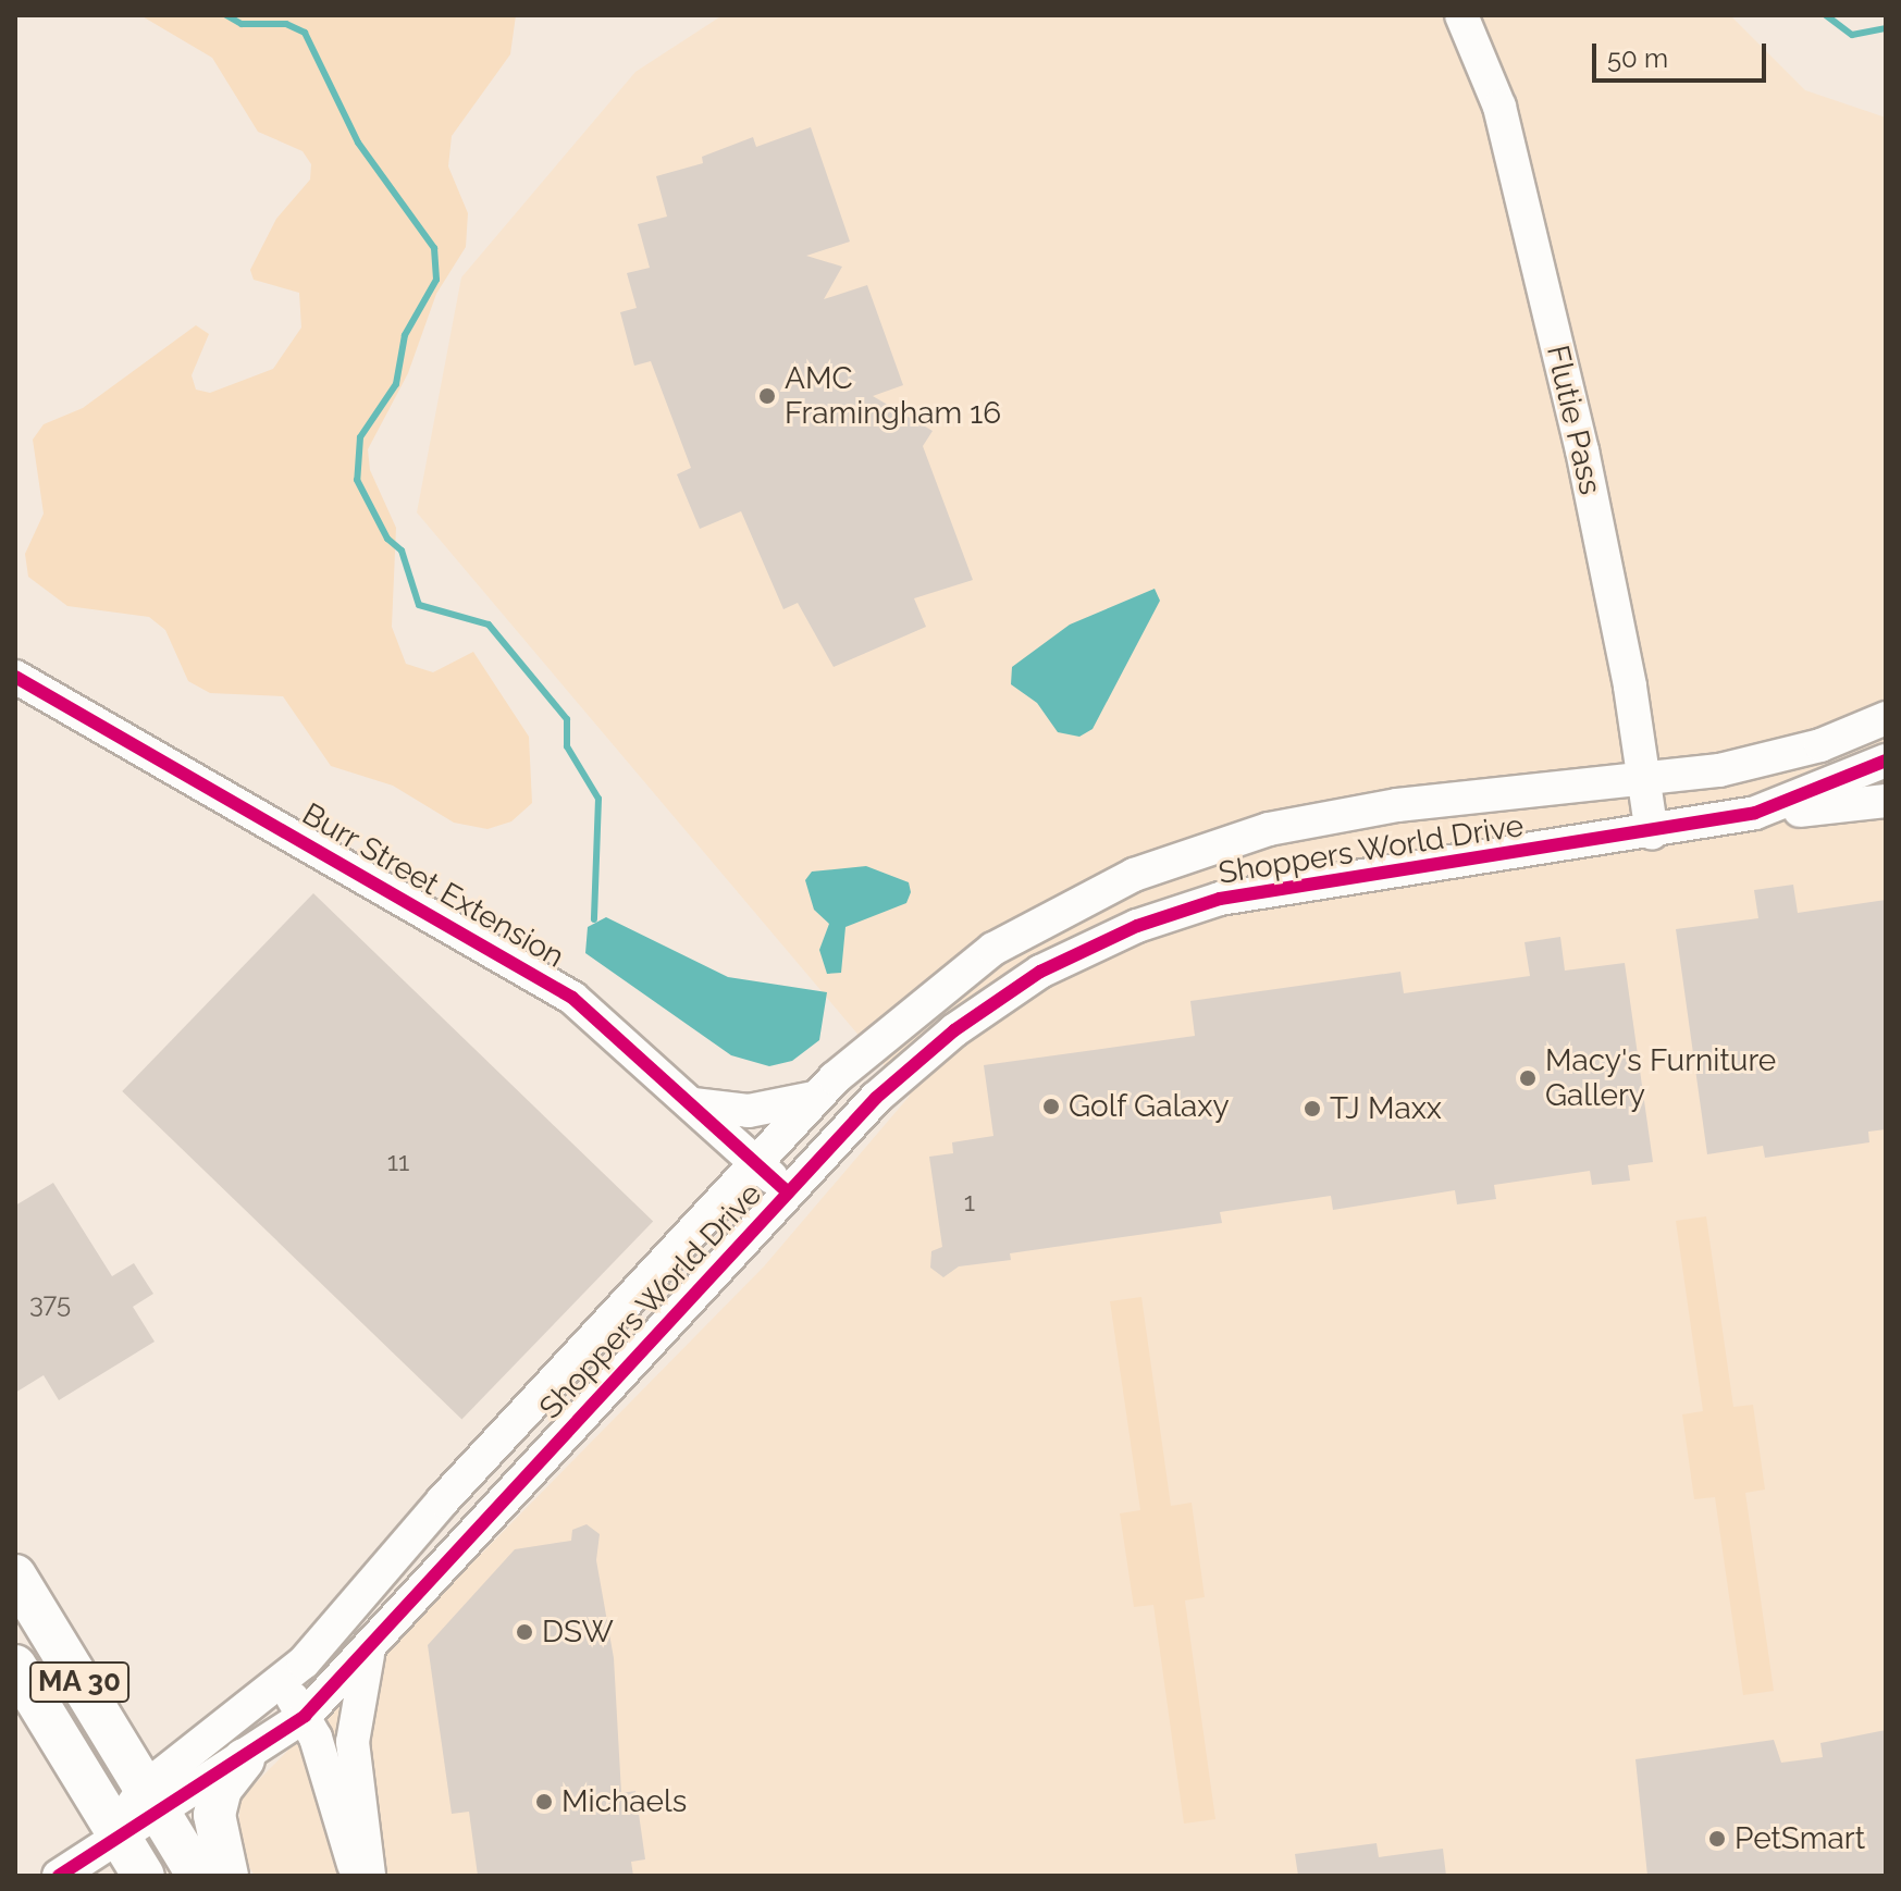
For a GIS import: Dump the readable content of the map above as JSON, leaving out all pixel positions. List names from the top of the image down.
{
  "streets": {
    "main road": ["MA 30"],
    "street": ["Flutie Pass", "Shoppers World Drive", "Burr Street Extension"]
  },
  "crossings": [
    ["Flutie Pass", "Shoppers World Drive"],
    ["Shoppers World Drive", "Burr Street Extension"],
    ["Shoppers World Drive", "MA 30"]
  ],
  "places": [
    "AMC Framingham 16",
    "Macy's Furniture Gallery",
    "Golf Galaxy",
    "TJ Maxx",
    "DSW",
    "Michaels",
    "PetSmart"
  ],
  "house_numbers": ["11", "1", "375"],
  "scale_bar": "50 m"
}
